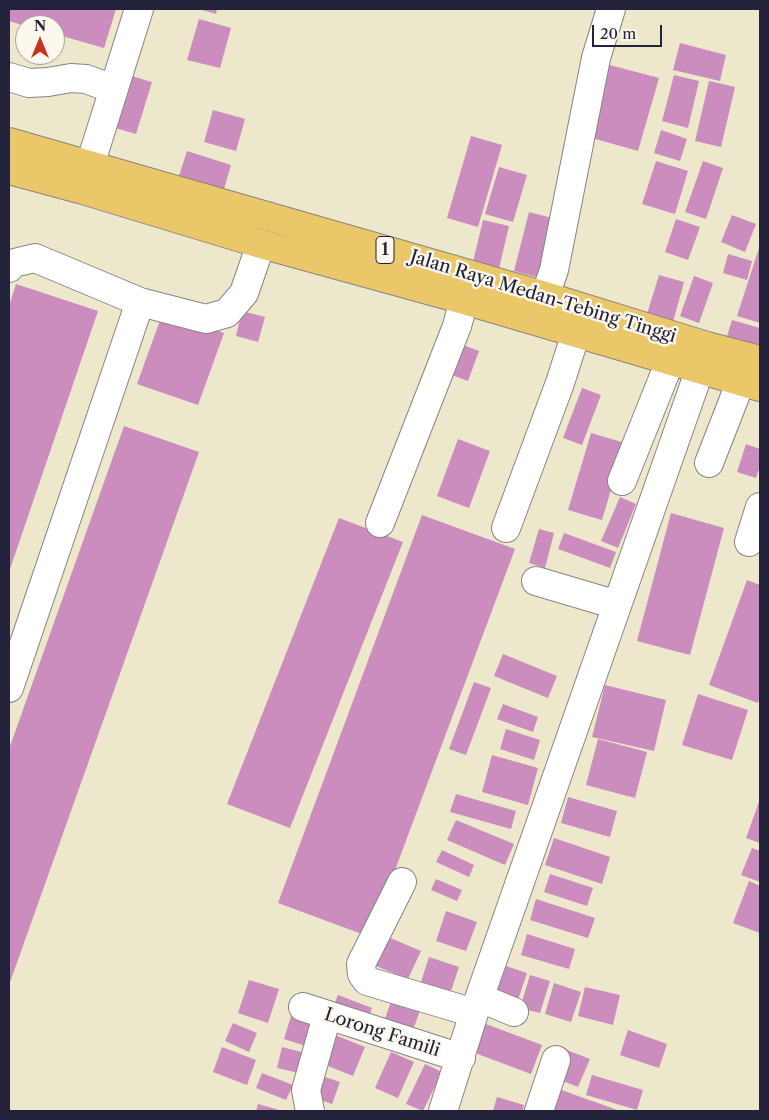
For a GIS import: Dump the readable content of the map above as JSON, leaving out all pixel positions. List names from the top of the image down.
{
  "streets": {
    "highway": ["1", "Jalan Raya Medan-Tebing Tinggi"],
    "street": ["Lorong Famili"]
  },
  "scale_bar": "20 m",
  "north": "top"
}
